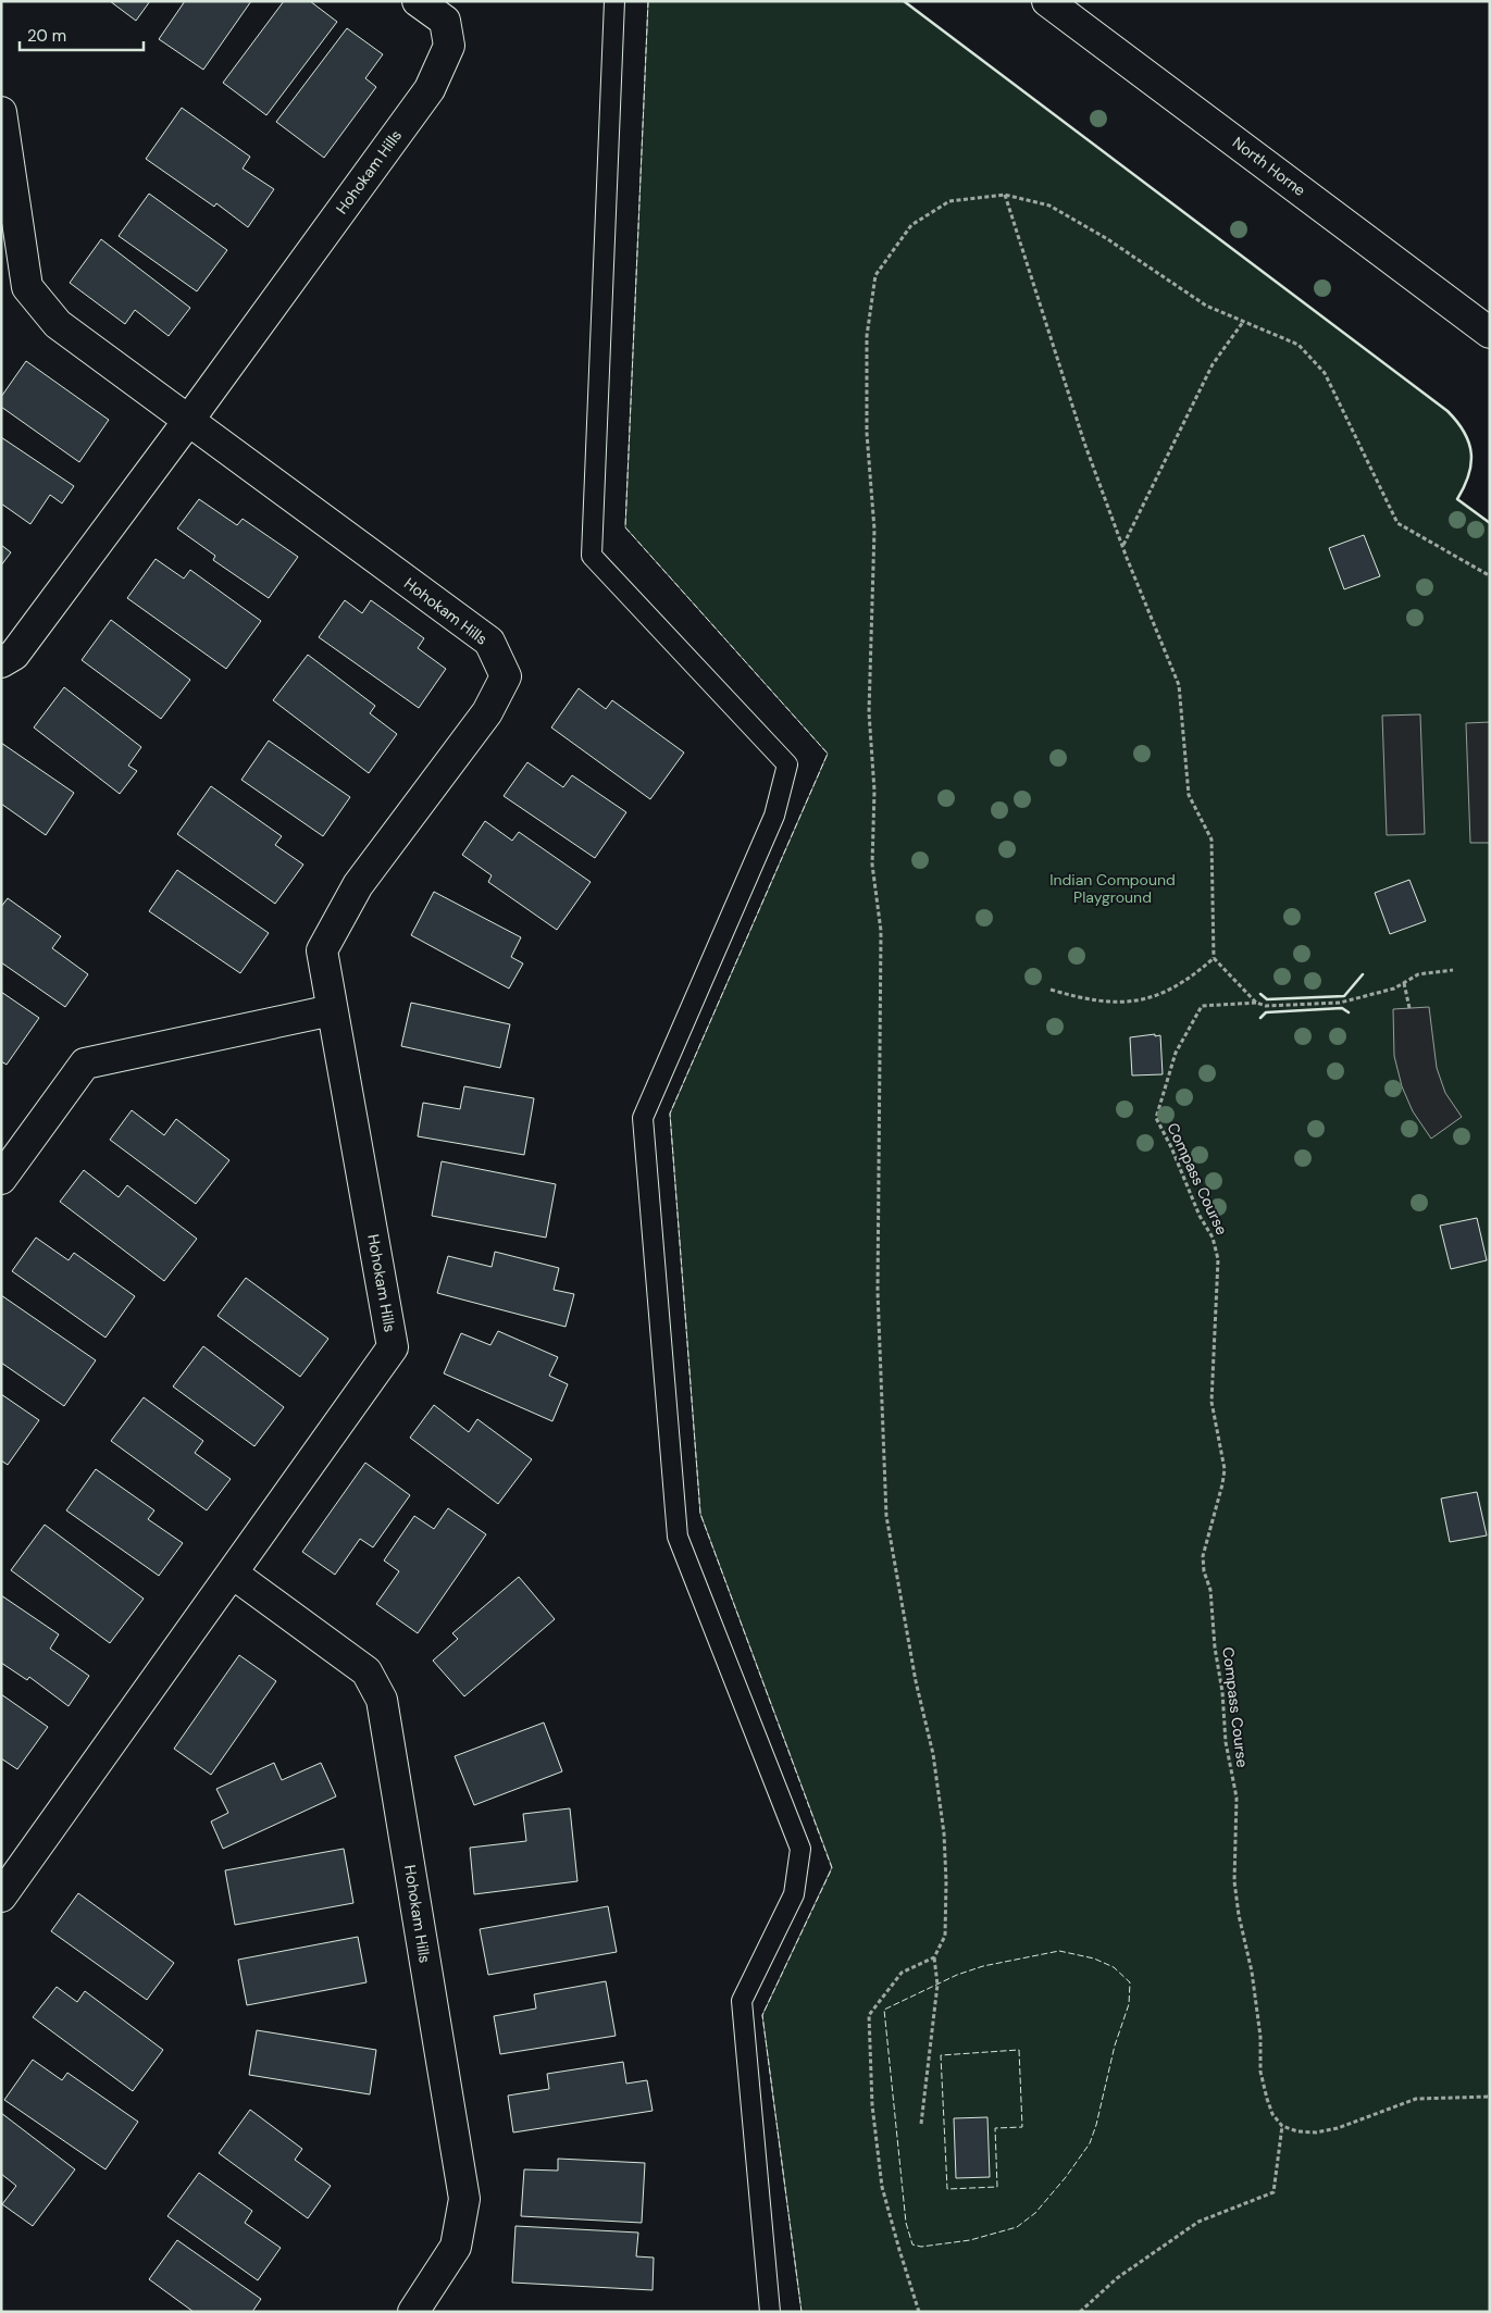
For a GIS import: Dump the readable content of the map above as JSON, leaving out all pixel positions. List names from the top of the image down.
{
  "streets": {
    "street": ["North Horne", "Hohokam Hills"],
    "path": ["Compass Course"]
  },
  "parks": ["Indian Compound Playground"],
  "scale_bar": "20 m"
}
